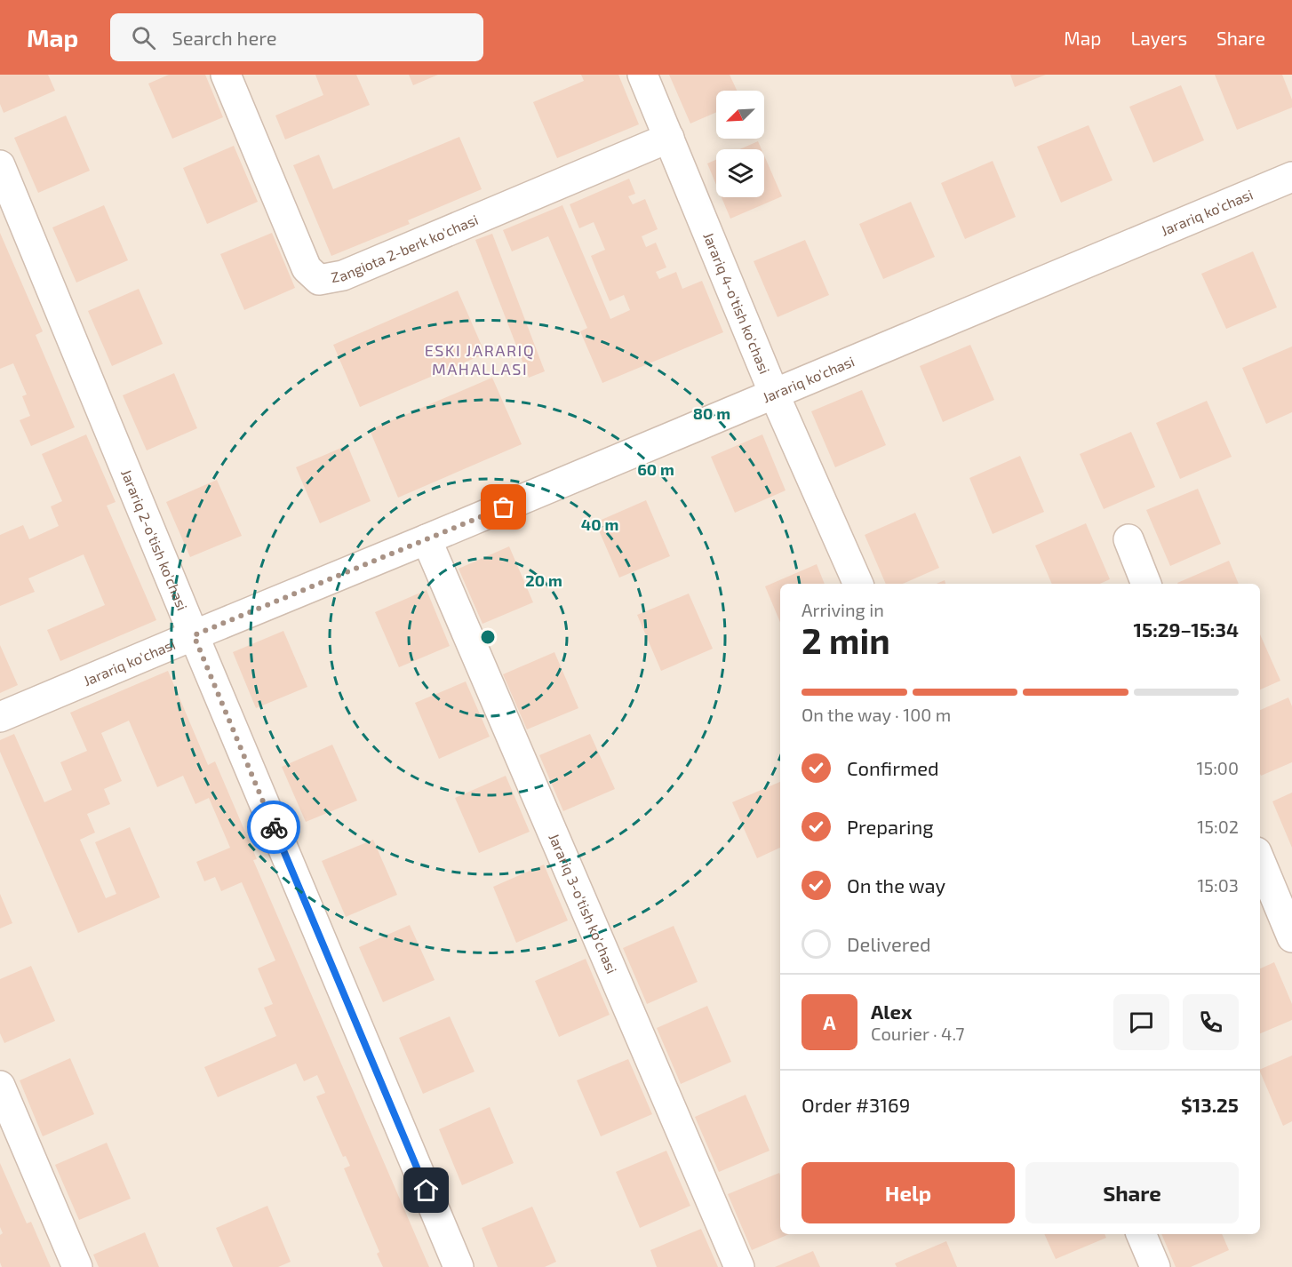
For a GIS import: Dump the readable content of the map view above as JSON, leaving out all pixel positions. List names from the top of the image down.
{
  "streets": {
    "street": [
      "Jarariq ko'chasi",
      "Zangiota 2-berk ko'chasi",
      "Jarariq 4-o'tish ko'chasi",
      "Jarariq 2-o'tish ko'chasi",
      "Jarariq 3-o'tish ko'chasi"
    ]
  },
  "crossings": [
    ["Jarariq ko'chasi", "Jarariq 4-o'tish ko'chasi"],
    ["Jarariq ko'chasi", "Jarariq 2-o'tish ko'chasi"],
    ["Jarariq ko'chasi", "Jarariq 3-o'tish ko'chasi"],
    ["Zangiota 2-berk ko'chasi", "Jarariq 4-o'tish ko'chasi"]
  ],
  "districts": ["ESKI JARARIQ MAHALLASI"],
  "north": "bottom left",
  "page": {
    "header": "Map",
    "search": "Search here",
    "nav": ["Map", "Layers", "Share"],
    "heading": ["2 min", "Arriving in", "15:29–15:34"],
    "panel": [
      "Alex",
      "Courier · 4.7",
      "Order #3169",
      "$13.25"
    ],
    "bar": "On the way · 100 m",
    "list": [
      ["Confirmed", "15:00"],
      ["Preparing", "15:02"],
      ["On the way", "15:03"],
      "Delivered"
    ],
    "round": "A",
    "buttons": ["Help", "Share"]
  },
  "rings": [
    "80 m",
    "60 m",
    "40 m",
    "20 m"
  ]
}
